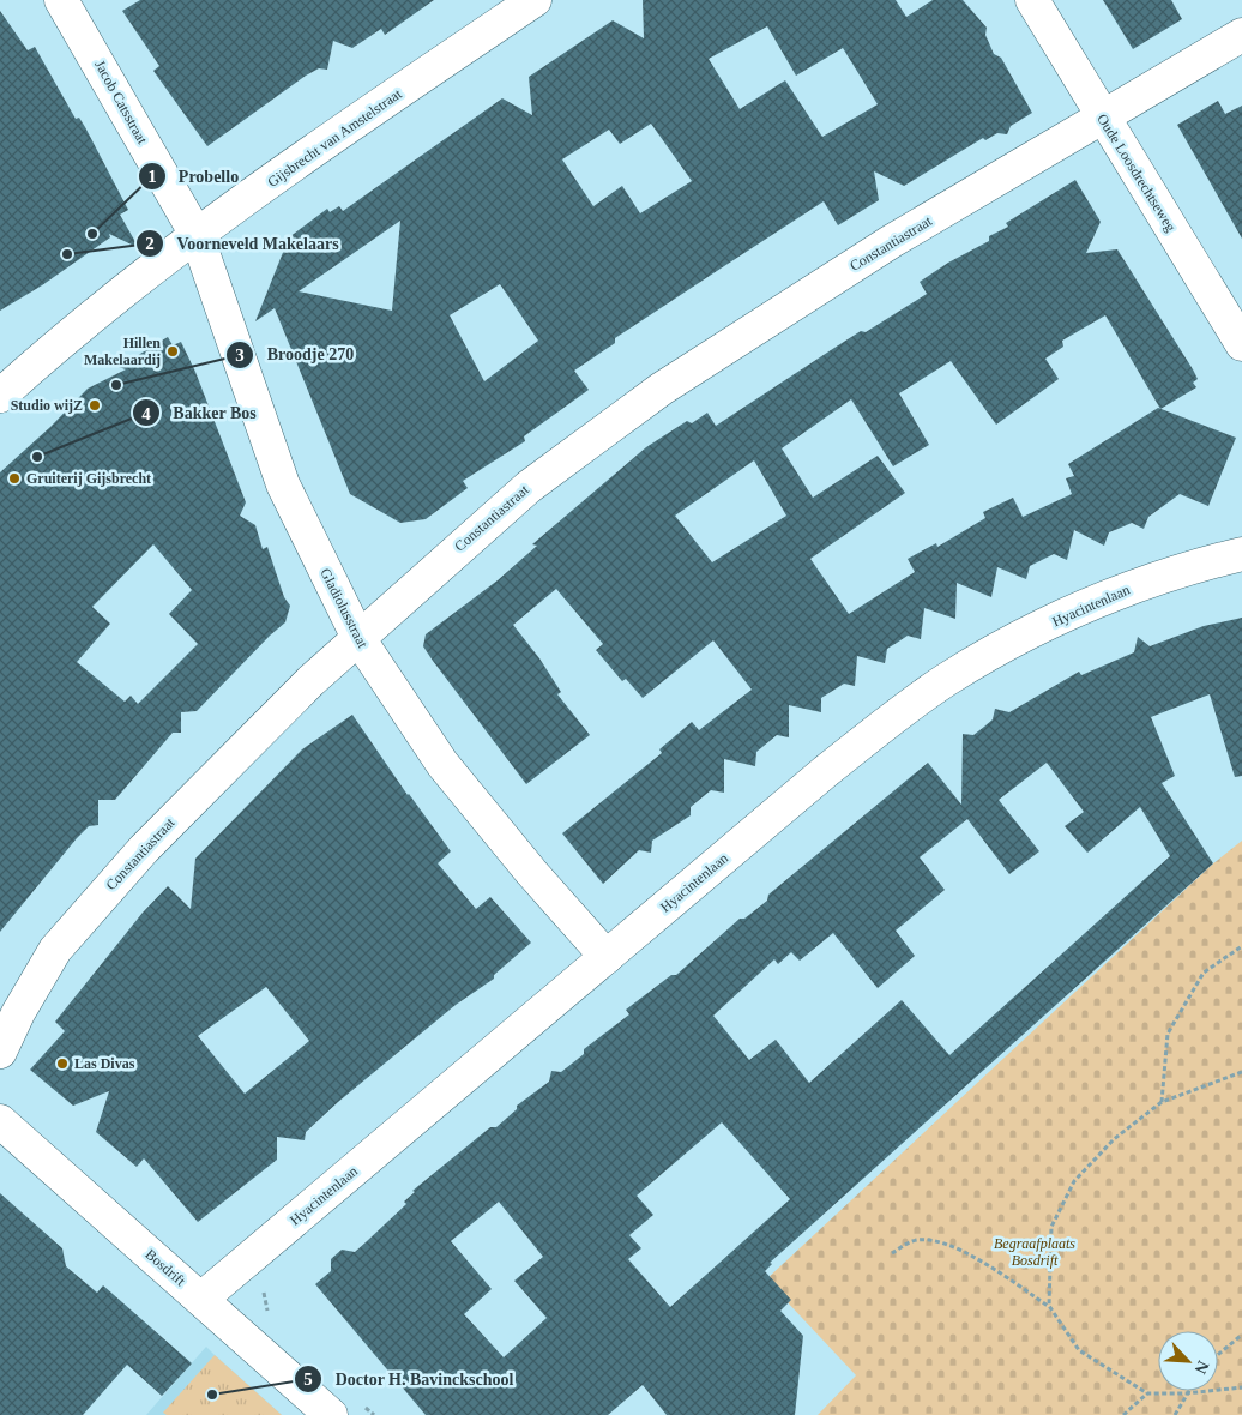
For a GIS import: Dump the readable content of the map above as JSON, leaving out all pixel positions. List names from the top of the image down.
{
  "streets": {
    "street": [
      "Jacob Catsstraat",
      "Gijsbrecht van Amstelstraat",
      "Oude Loosdrechtseweg",
      "Constantiastraat",
      "Hyacintenlaan",
      "Gladiolusstraat",
      "Bosdrift"
    ]
  },
  "crossings": [
    ["Jacob Catsstraat", "Gijsbrecht van Amstelstraat"],
    ["Jacob Catsstraat", "Gladiolusstraat"],
    ["Gijsbrecht van Amstelstraat", "Gladiolusstraat"],
    ["Oude Loosdrechtseweg", "Constantiastraat"],
    ["Constantiastraat", "Gladiolusstraat"],
    ["Hyacintenlaan", "Gladiolusstraat"],
    ["Hyacintenlaan", "Bosdrift"]
  ],
  "parks": ["Begraafplaats Bosdrift"],
  "places": [
    "Probello",
    "Voorneveld Makelaars",
    "Hillen Makelaardij",
    "Broodje 270",
    "Studio wijZ",
    "Bakker Bos",
    "Gruiterij Gijsbrecht",
    "Las Divas",
    "Doctor H. Bavinckschool"
  ],
  "north": "bottom right"
}
